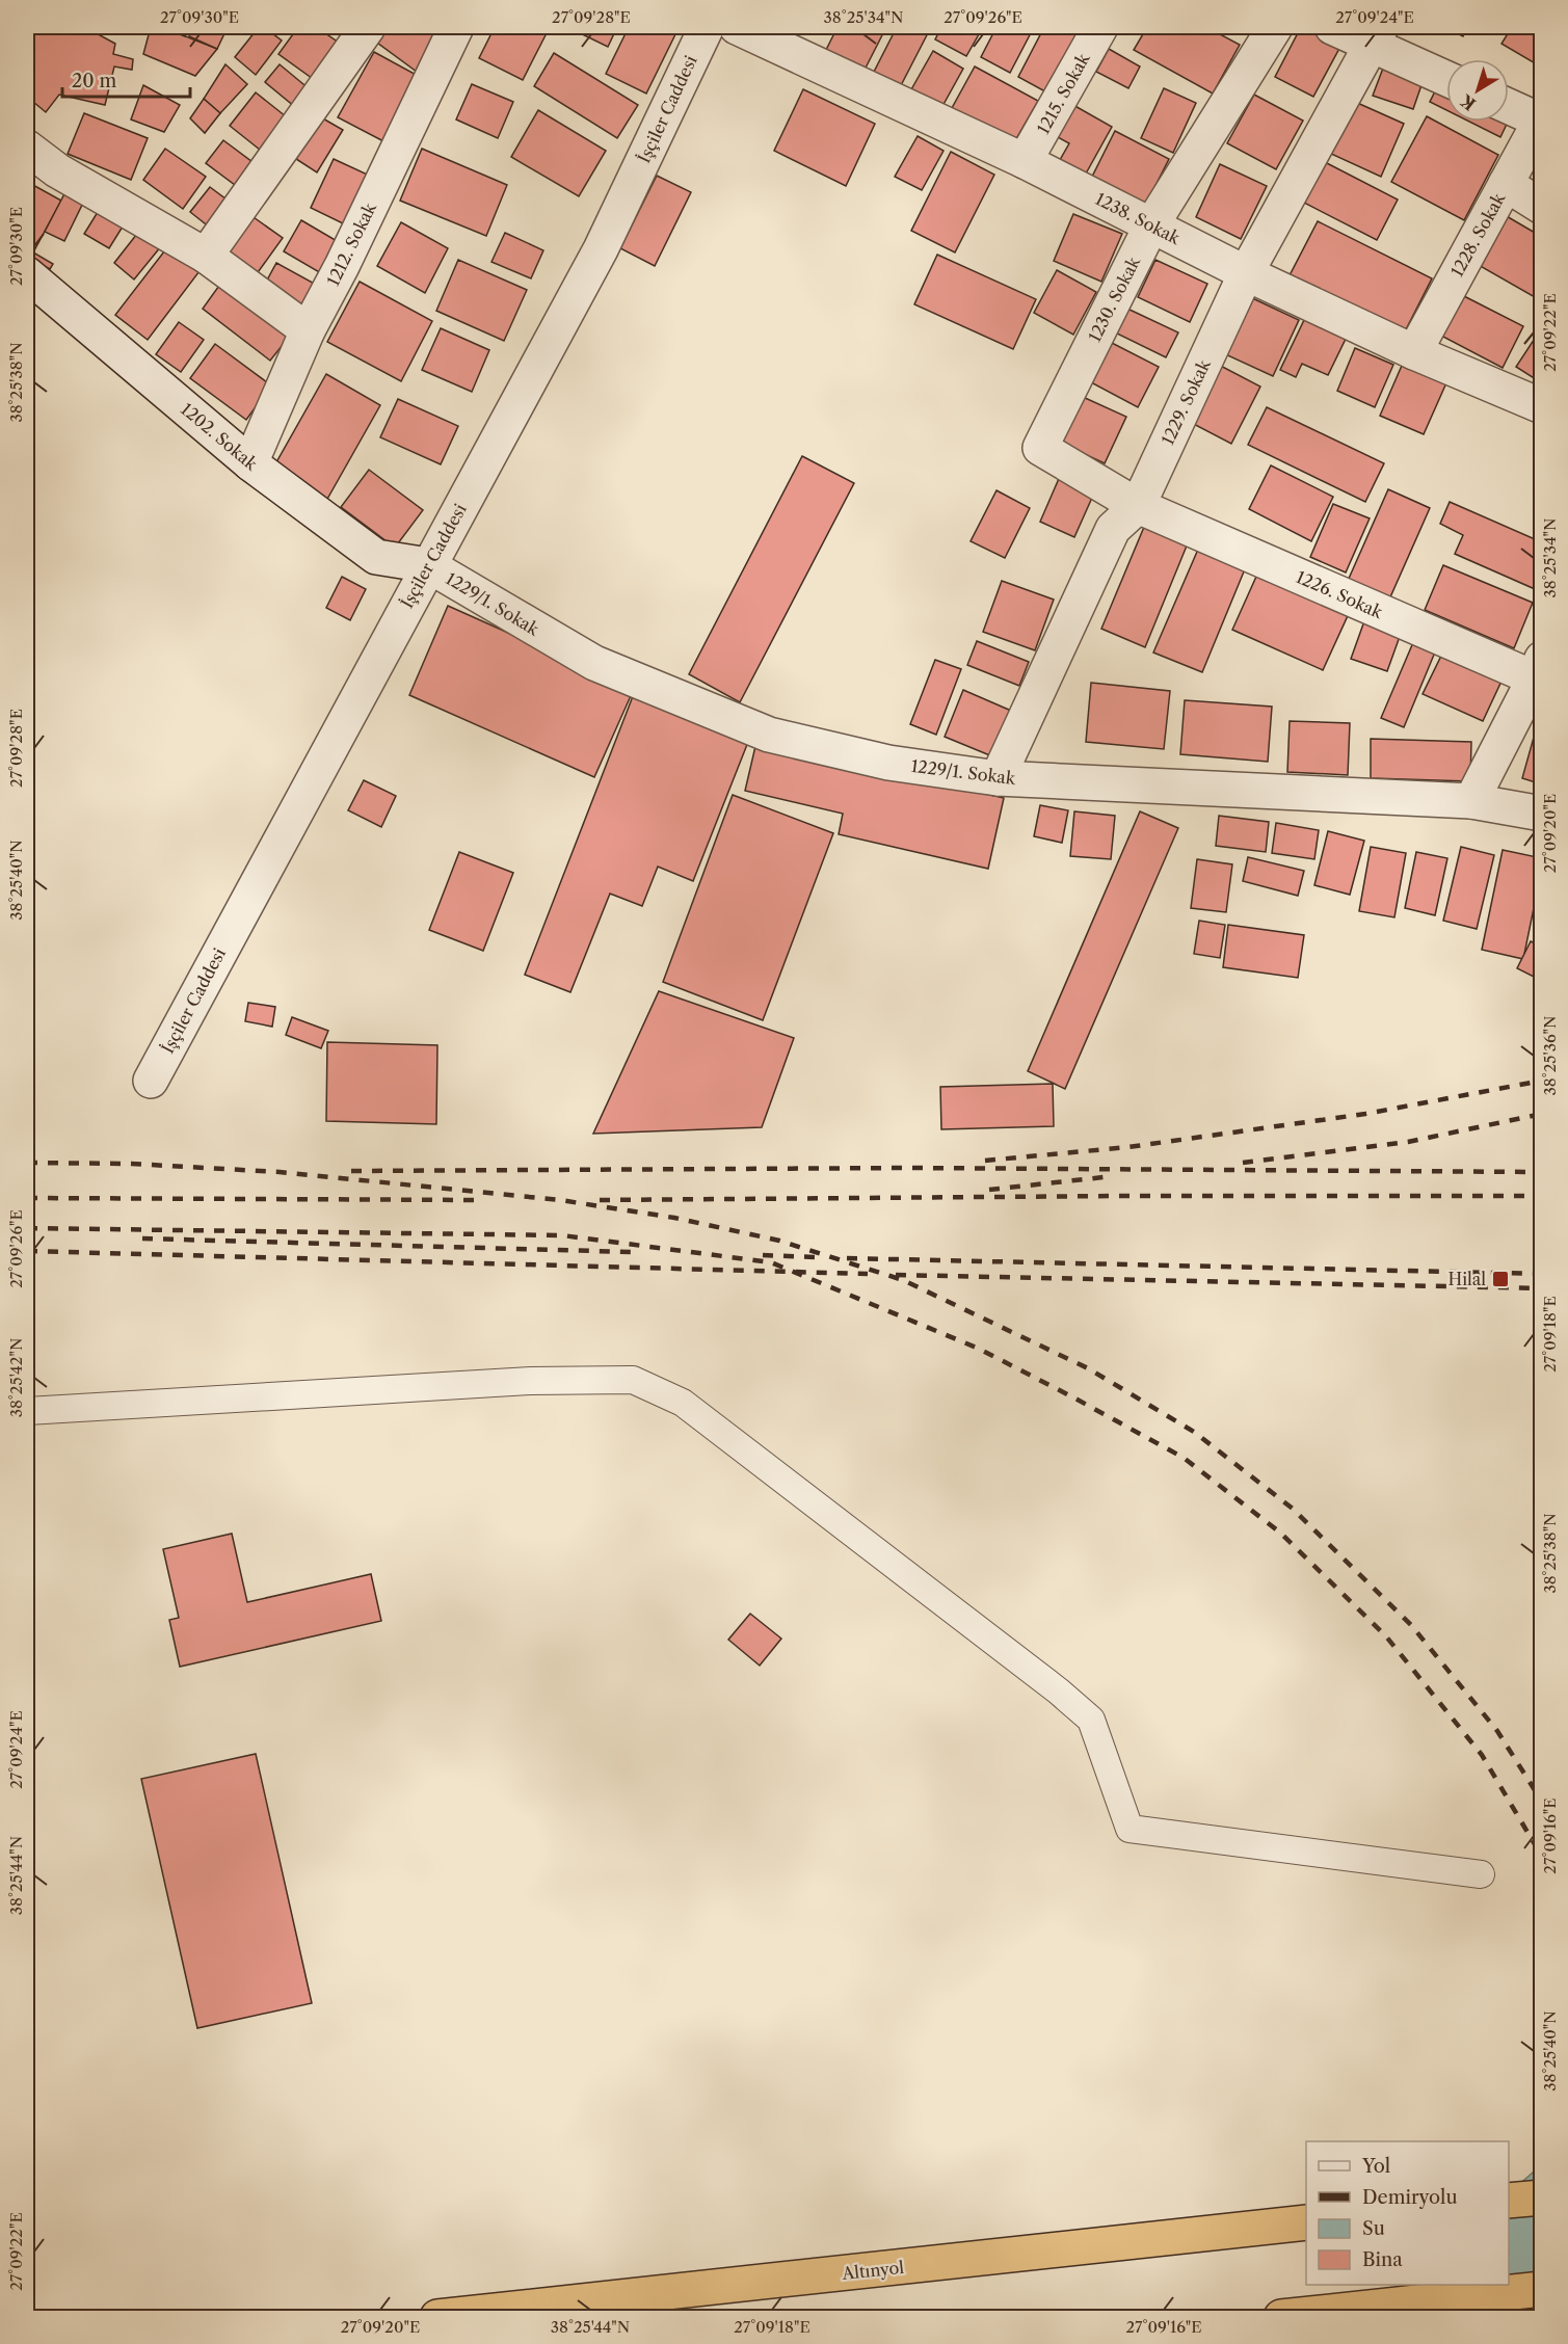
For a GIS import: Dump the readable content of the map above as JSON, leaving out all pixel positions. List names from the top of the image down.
{
  "streets": {
    "highway": ["Altınyol"],
    "street": [
      "1215. Sokak",
      "İşçiler Caddesi",
      "1238. Sokak",
      "1228. Sokak",
      "1212. Sokak",
      "1230. Sokak",
      "1229. Sokak",
      "1202. Sokak",
      "1226. Sokak",
      "1229/1. Sokak"
    ]
  },
  "crossings": [
    ["1215. Sokak", "1238. Sokak"],
    ["İşçiler Caddesi", "1202. Sokak"],
    ["İşçiler Caddesi", "1229/1. Sokak"],
    ["1238. Sokak", "1228. Sokak"],
    ["1238. Sokak", "1230. Sokak"],
    ["1238. Sokak", "1229. Sokak"],
    ["1212. Sokak", "1202. Sokak"],
    ["1230. Sokak", "1229. Sokak"],
    ["1230. Sokak", "1226. Sokak"],
    ["1229. Sokak", "1226. Sokak"],
    ["1229. Sokak", "1229/1. Sokak"],
    ["1202. Sokak", "1229/1. Sokak"]
  ],
  "places": {
    "transit": ["Hilal"]
  },
  "legend": [
    "Yol",
    "Demiryolu",
    "Su",
    "Bina"
  ],
  "scale_bar": "20 m",
  "north": "bottom left",
  "coordinates": [
    "27°09'30\"E",
    "27°09'28\"E",
    "38°25'34\"N",
    "27°09'26\"E",
    "27°09'24\"E",
    "27°09'22\"E",
    "38°25'38\"N",
    "27°09'20\"E",
    "38°25'40\"N",
    "38°25'36\"N",
    "27°09'18\"E",
    "38°25'42\"N",
    "27°09'16\"E",
    "38°25'44\"N"
  ]
}
